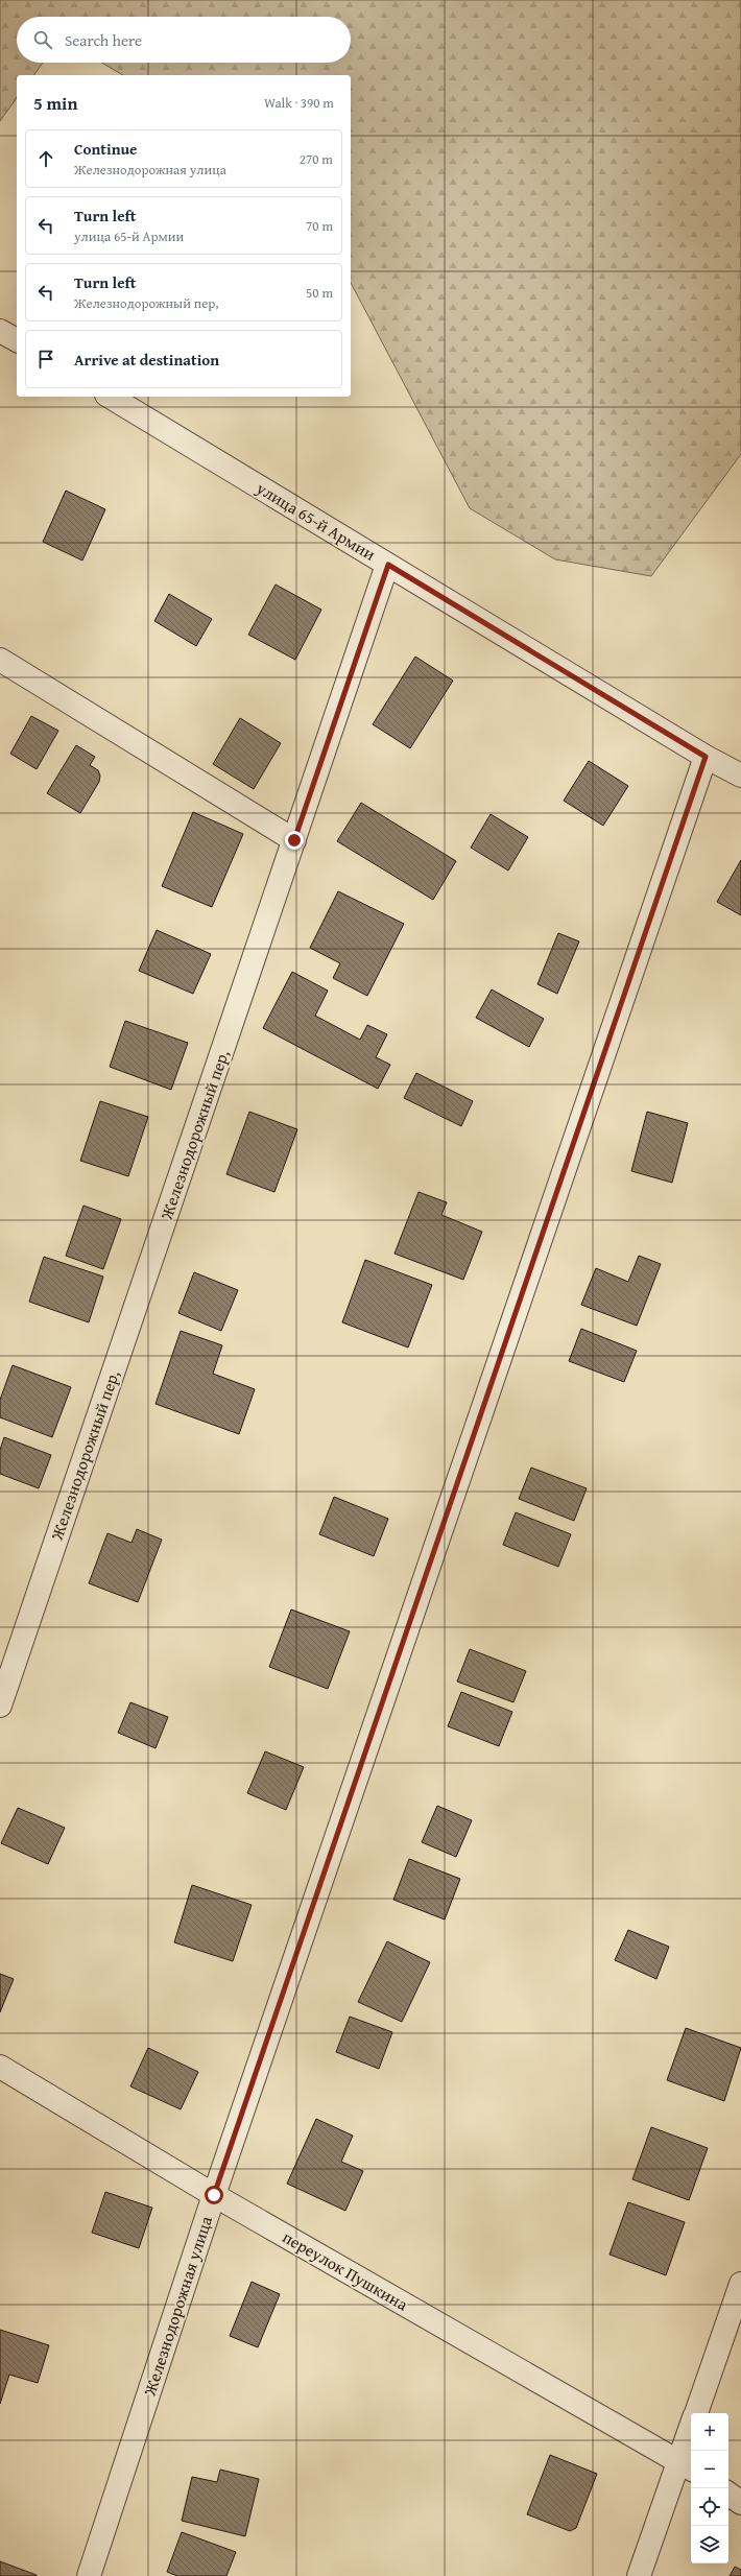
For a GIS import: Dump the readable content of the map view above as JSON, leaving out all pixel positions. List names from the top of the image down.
{
  "streets": {
    "street": [
      "улица 65-й Армии",
      "Железнодорожный пер,",
      "переулок Пушкина",
      "Железнодорожная улица"
    ]
  },
  "crossings": [
    ["улица 65-й Армии", "Железнодорожный пер,"],
    ["улица 65-й Армии", "Железнодорожная улица"],
    ["переулок Пушкина", "Железнодорожная улица"]
  ],
  "page": {
    "search": "Search here",
    "heading": ["5 min", "Walk · 390 m"],
    "list": [
      ["Continue", "Железнодорожная улица", "270 m"],
      ["Turn left", "улица 65-й Армии", "70 m"],
      ["Turn left", "Железнодорожный пер,", "50 m"],
      "Arrive at destination"
    ],
    "map_buttons": ["+", "−"]
  }
}
